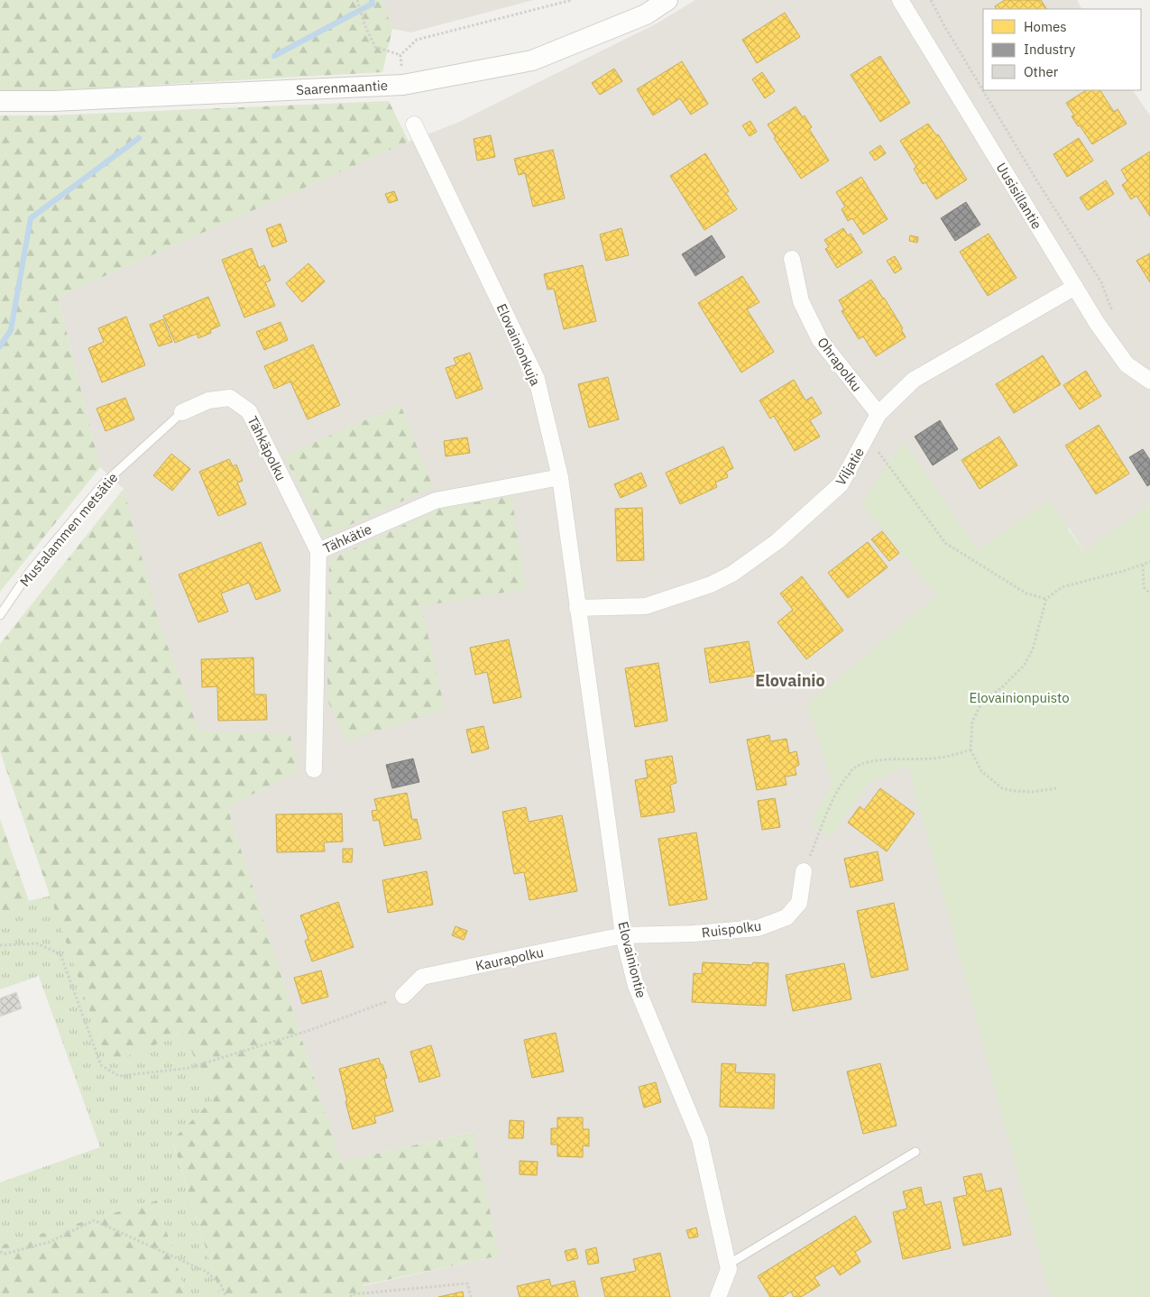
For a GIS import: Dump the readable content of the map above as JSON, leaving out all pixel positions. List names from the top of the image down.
{
  "streets": {
    "street": [
      "Saarenmaantie",
      "Uusisillantie",
      "Elovainionkuja",
      "Ohrapolku",
      "Tähkäpolku",
      "Viljatie",
      "Tähkätie",
      "Ruispolku",
      "Kaurapolku",
      "Elovainiontie"
    ],
    "lane": ["Mustalammen metsätie"]
  },
  "crossings": [
    ["Uusisillantie", "Viljatie"],
    ["Elovainionkuja", "Viljatie"],
    ["Elovainionkuja", "Tähkätie"],
    ["Elovainionkuja", "Elovainiontie"],
    ["Ohrapolku", "Viljatie"],
    ["Tähkäpolku", "Mustalammen metsätie"],
    ["Tähkäpolku", "Tähkätie"],
    ["Viljatie", "Elovainiontie"],
    ["Ruispolku", "Kaurapolku"],
    ["Ruispolku", "Elovainiontie"],
    ["Kaurapolku", "Elovainiontie"]
  ],
  "districts": ["Elovainio"],
  "parks": ["Elovainionpuisto"],
  "legend": ["Homes", "Industry", "Other"]
}
